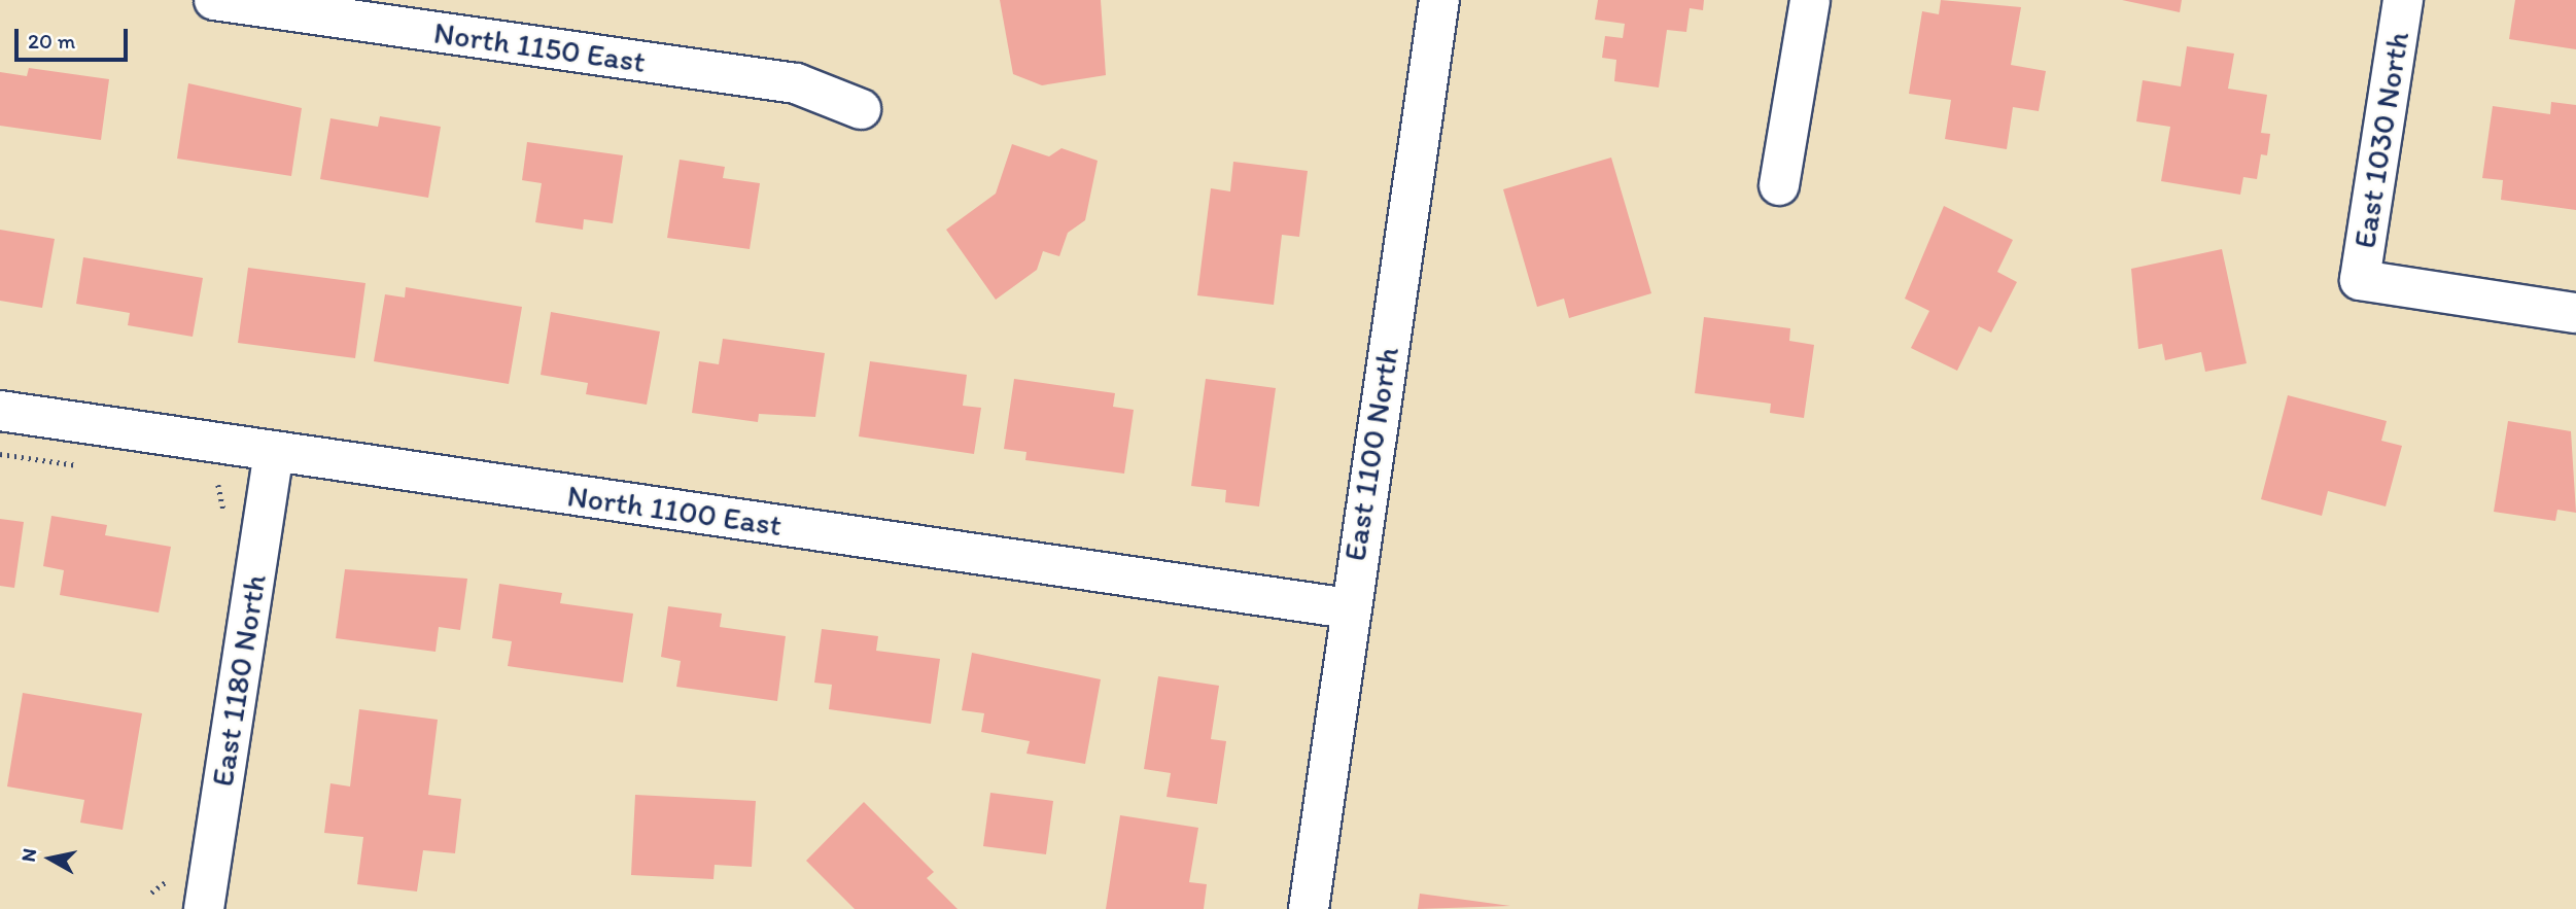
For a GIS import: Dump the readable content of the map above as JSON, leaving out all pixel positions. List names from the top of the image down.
{
  "streets": {
    "street": [
      "North 1150 East",
      "East 1030 North",
      "East 1100 North",
      "North 1100 East",
      "East 1180 North"
    ]
  },
  "crossings": [
    ["East 1100 North", "North 1100 East"],
    ["North 1100 East", "East 1180 North"]
  ],
  "scale_bar": "20 m",
  "north": "left"
}
